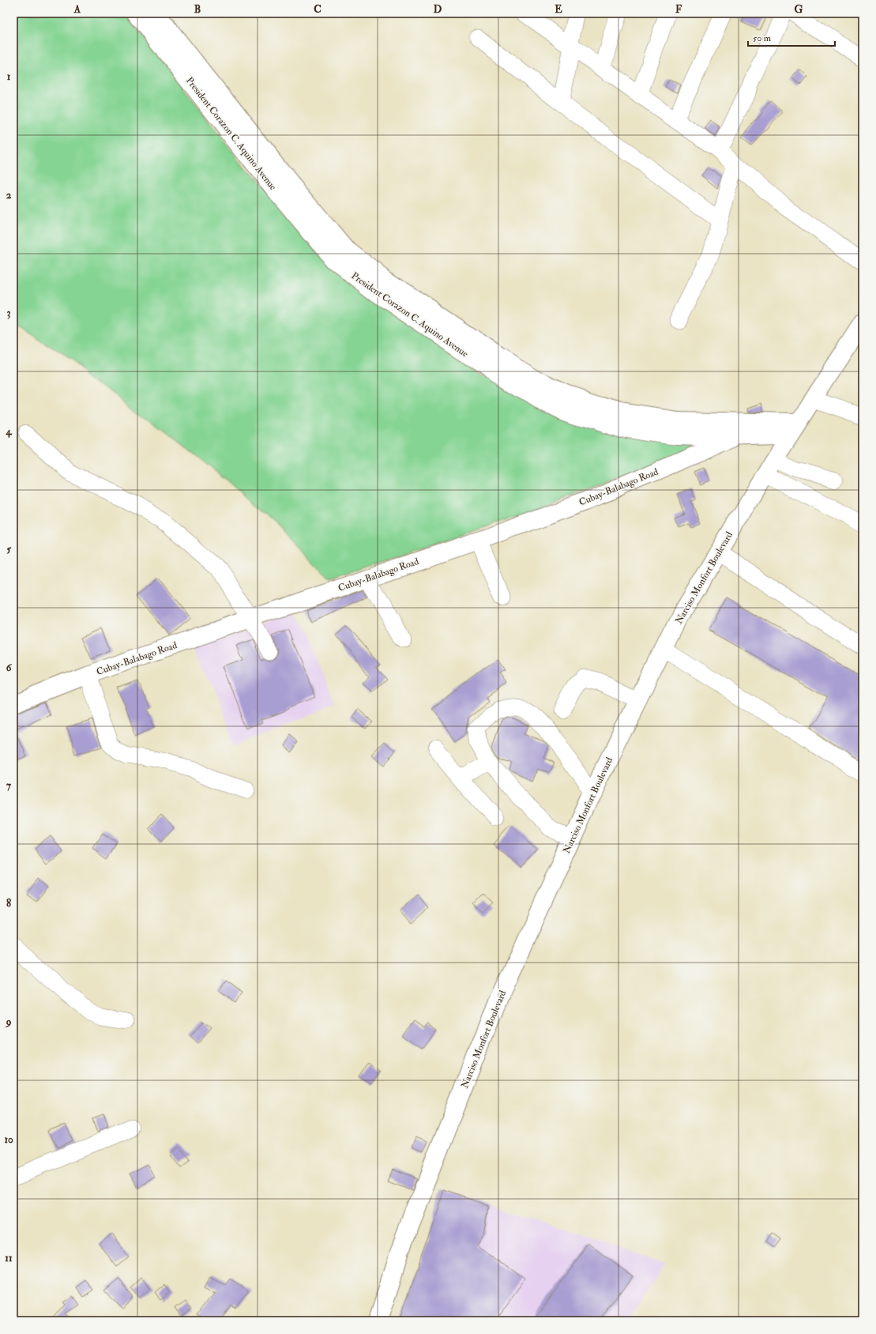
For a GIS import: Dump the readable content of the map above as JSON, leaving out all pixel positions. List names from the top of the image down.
{
  "streets": {
    "main road": ["President Corazon C. Aquino Avenue", "Cubay-Balabago Road", "Narciso Monfort Boulevard"]
  },
  "crossings": [
    ["President Corazon C. Aquino Avenue", "Cubay-Balabago Road"],
    ["President Corazon C. Aquino Avenue", "Narciso Monfort Boulevard"]
  ],
  "scale_bar": "50 m",
  "grid": {
    "columns": [
      "A",
      "B",
      "C",
      "D",
      "E",
      "F",
      "G"
    ],
    "rows": [
      "1",
      "2",
      "3",
      "4",
      "5",
      "6",
      "7",
      "8",
      "9",
      "10",
      "11"
    ]
  }
}
